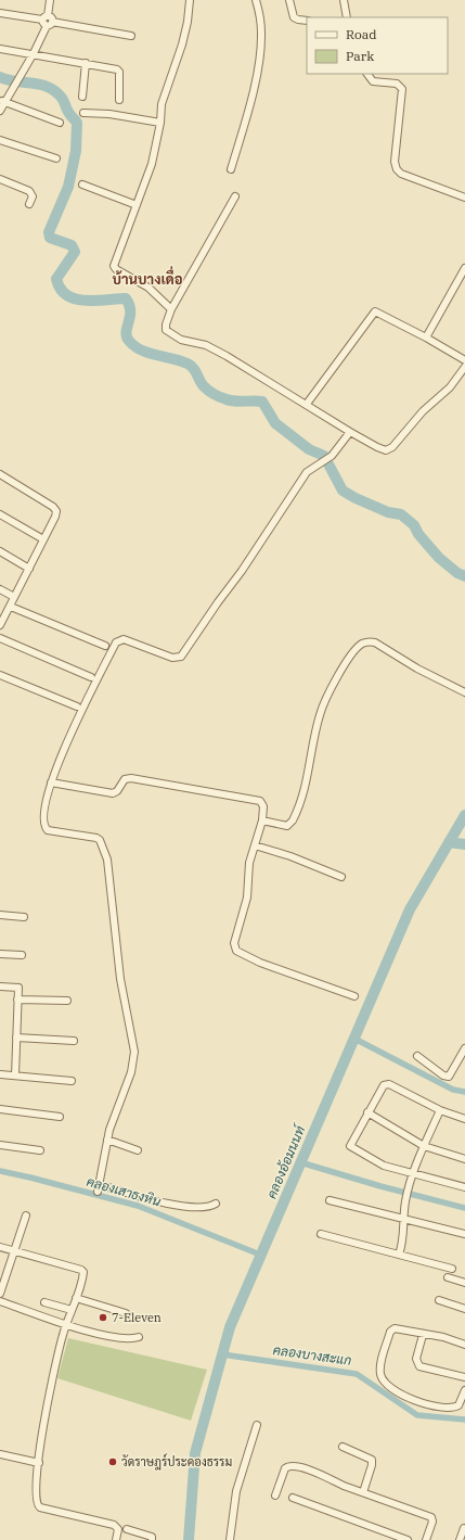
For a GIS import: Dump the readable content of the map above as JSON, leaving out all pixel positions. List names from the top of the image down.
{
  "districts": ["บ้านบางเดื่อ"],
  "water": ["คลองอ้อมนนท์", "คลองเสาธงหิน", "คลองบางสะแก"],
  "places": ["7-Eleven", "วัดราษฎร์ประคองธรรม"],
  "legend": ["Road", "Park"]
}
